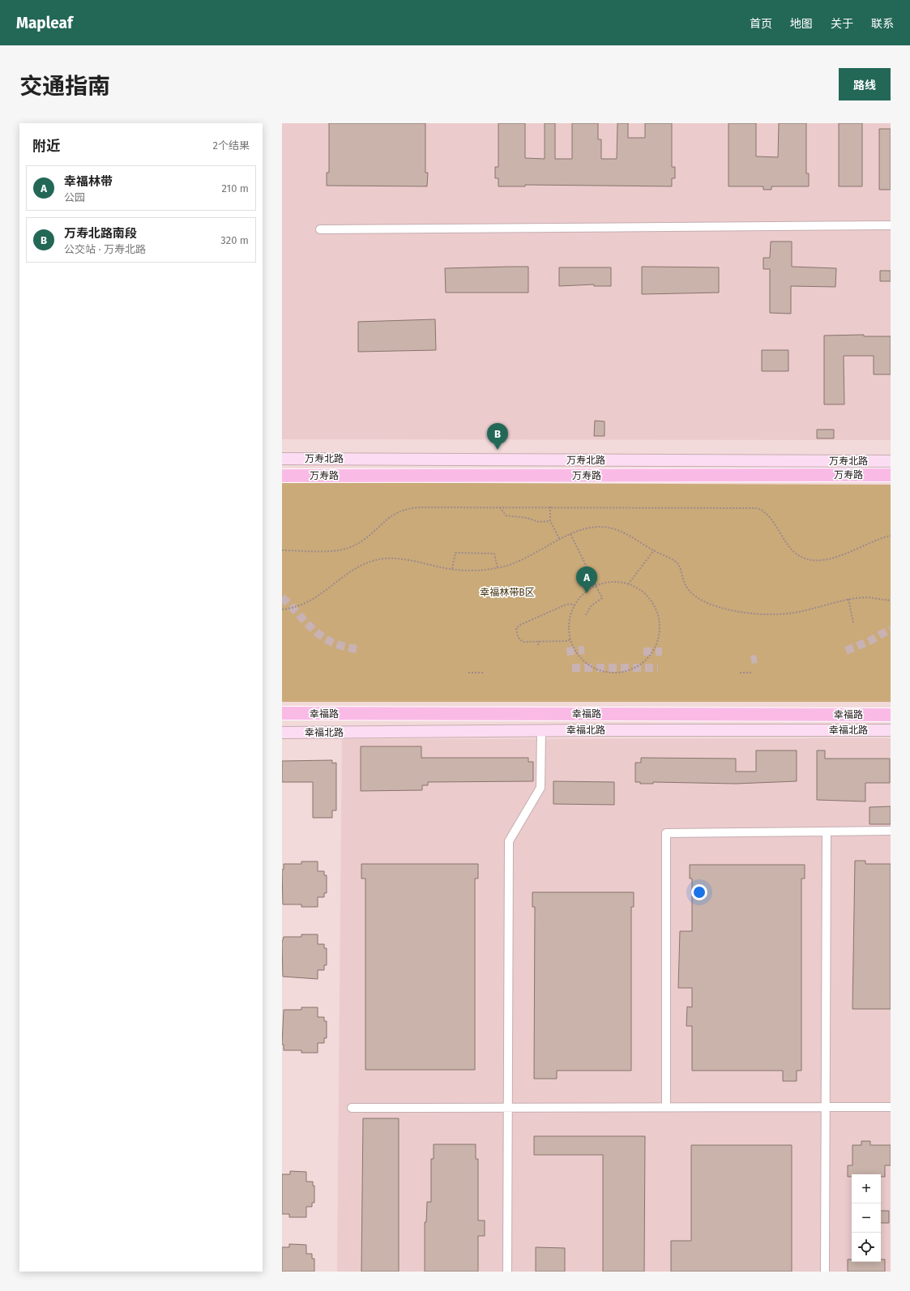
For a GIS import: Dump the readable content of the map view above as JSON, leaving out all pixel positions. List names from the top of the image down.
{
  "streets": {
    "main road": [
      "万寿北路",
      "万寿路",
      "幸福路",
      "幸福北路"
    ]
  },
  "parks": ["幸福林带B区"],
  "page": {
    "header": "Mapleaf",
    "nav": [
      "首页",
      "地图",
      "关于",
      "联系"
    ],
    "title": "交通指南",
    "buttons": "路线",
    "heading": ["附近", "2个结果"],
    "list": [
      {
        "mark": "A",
        "name": "幸福林带",
        "note": "公园",
        "value": "210 m"
      },
      {
        "mark": "B",
        "name": "万寿北路南段",
        "note": "公交站 · 万寿北路",
        "value": "320 m"
      }
    ],
    "pins": ["B", "A"],
    "map_buttons": ["+", "−"]
  }
}
